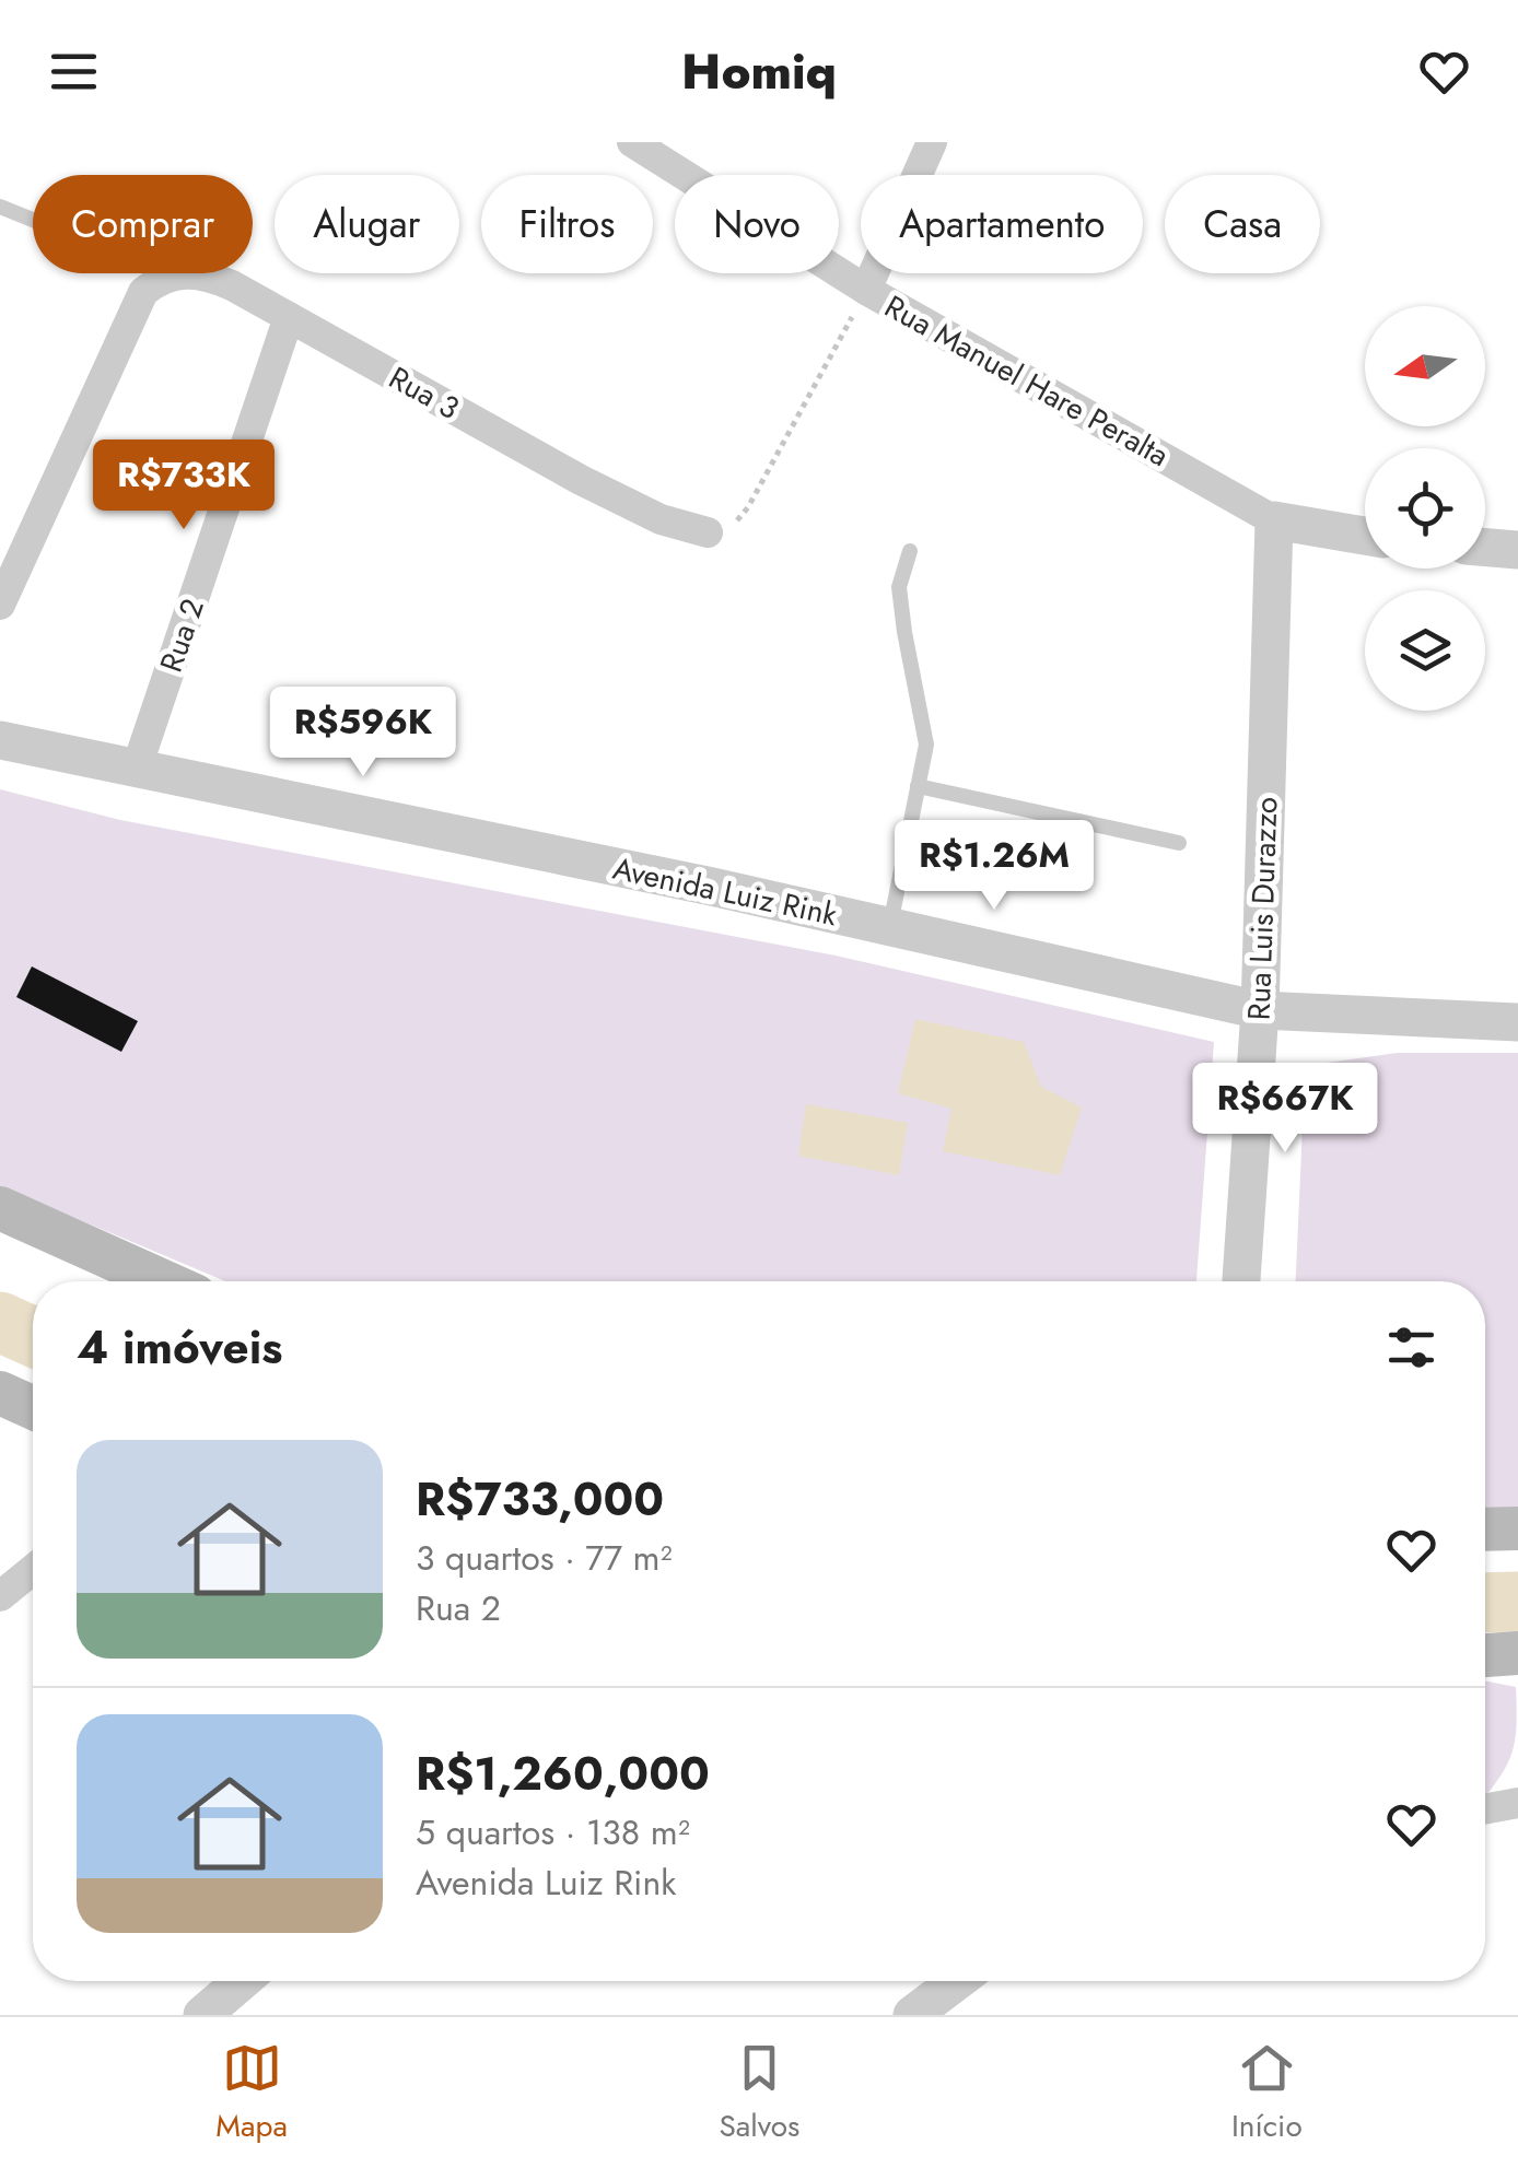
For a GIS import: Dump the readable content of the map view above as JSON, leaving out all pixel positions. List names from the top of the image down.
{
  "streets": {
    "street": [
      "Rua Manuel Hare Peralta",
      "Rua 3",
      "Rua 2",
      "Avenida Luiz Rink",
      "Rua Luis Durazzo"
    ]
  },
  "crossings": [
    ["Rua Manuel Hare Peralta", "Rua Luis Durazzo"],
    ["Rua 3", "Rua 2"],
    ["Rua 2", "Avenida Luiz Rink"],
    ["Avenida Luiz Rink", "Rua Luis Durazzo"]
  ],
  "north": "left",
  "page": {
    "header": "Homiq",
    "chip": [
      "Comprar",
      "Alugar",
      "Filtros",
      "Novo",
      "Apartamento",
      "Casa"
    ],
    "price": [
      "R$733K",
      "R$596K",
      "R$1.26M",
      "R$667K"
    ],
    "heading": "4 imóveis",
    "list": [
      {
        "name": "R$733,000",
        "note": "3 quartos · 77 m² · Rua 2"
      },
      {
        "name": "R$1,260,000",
        "note": "5 quartos · 138 m² · Avenida Luiz Rink"
      }
    ],
    "tabs": ["Mapa", "Salvos", "Início"]
  }
}
